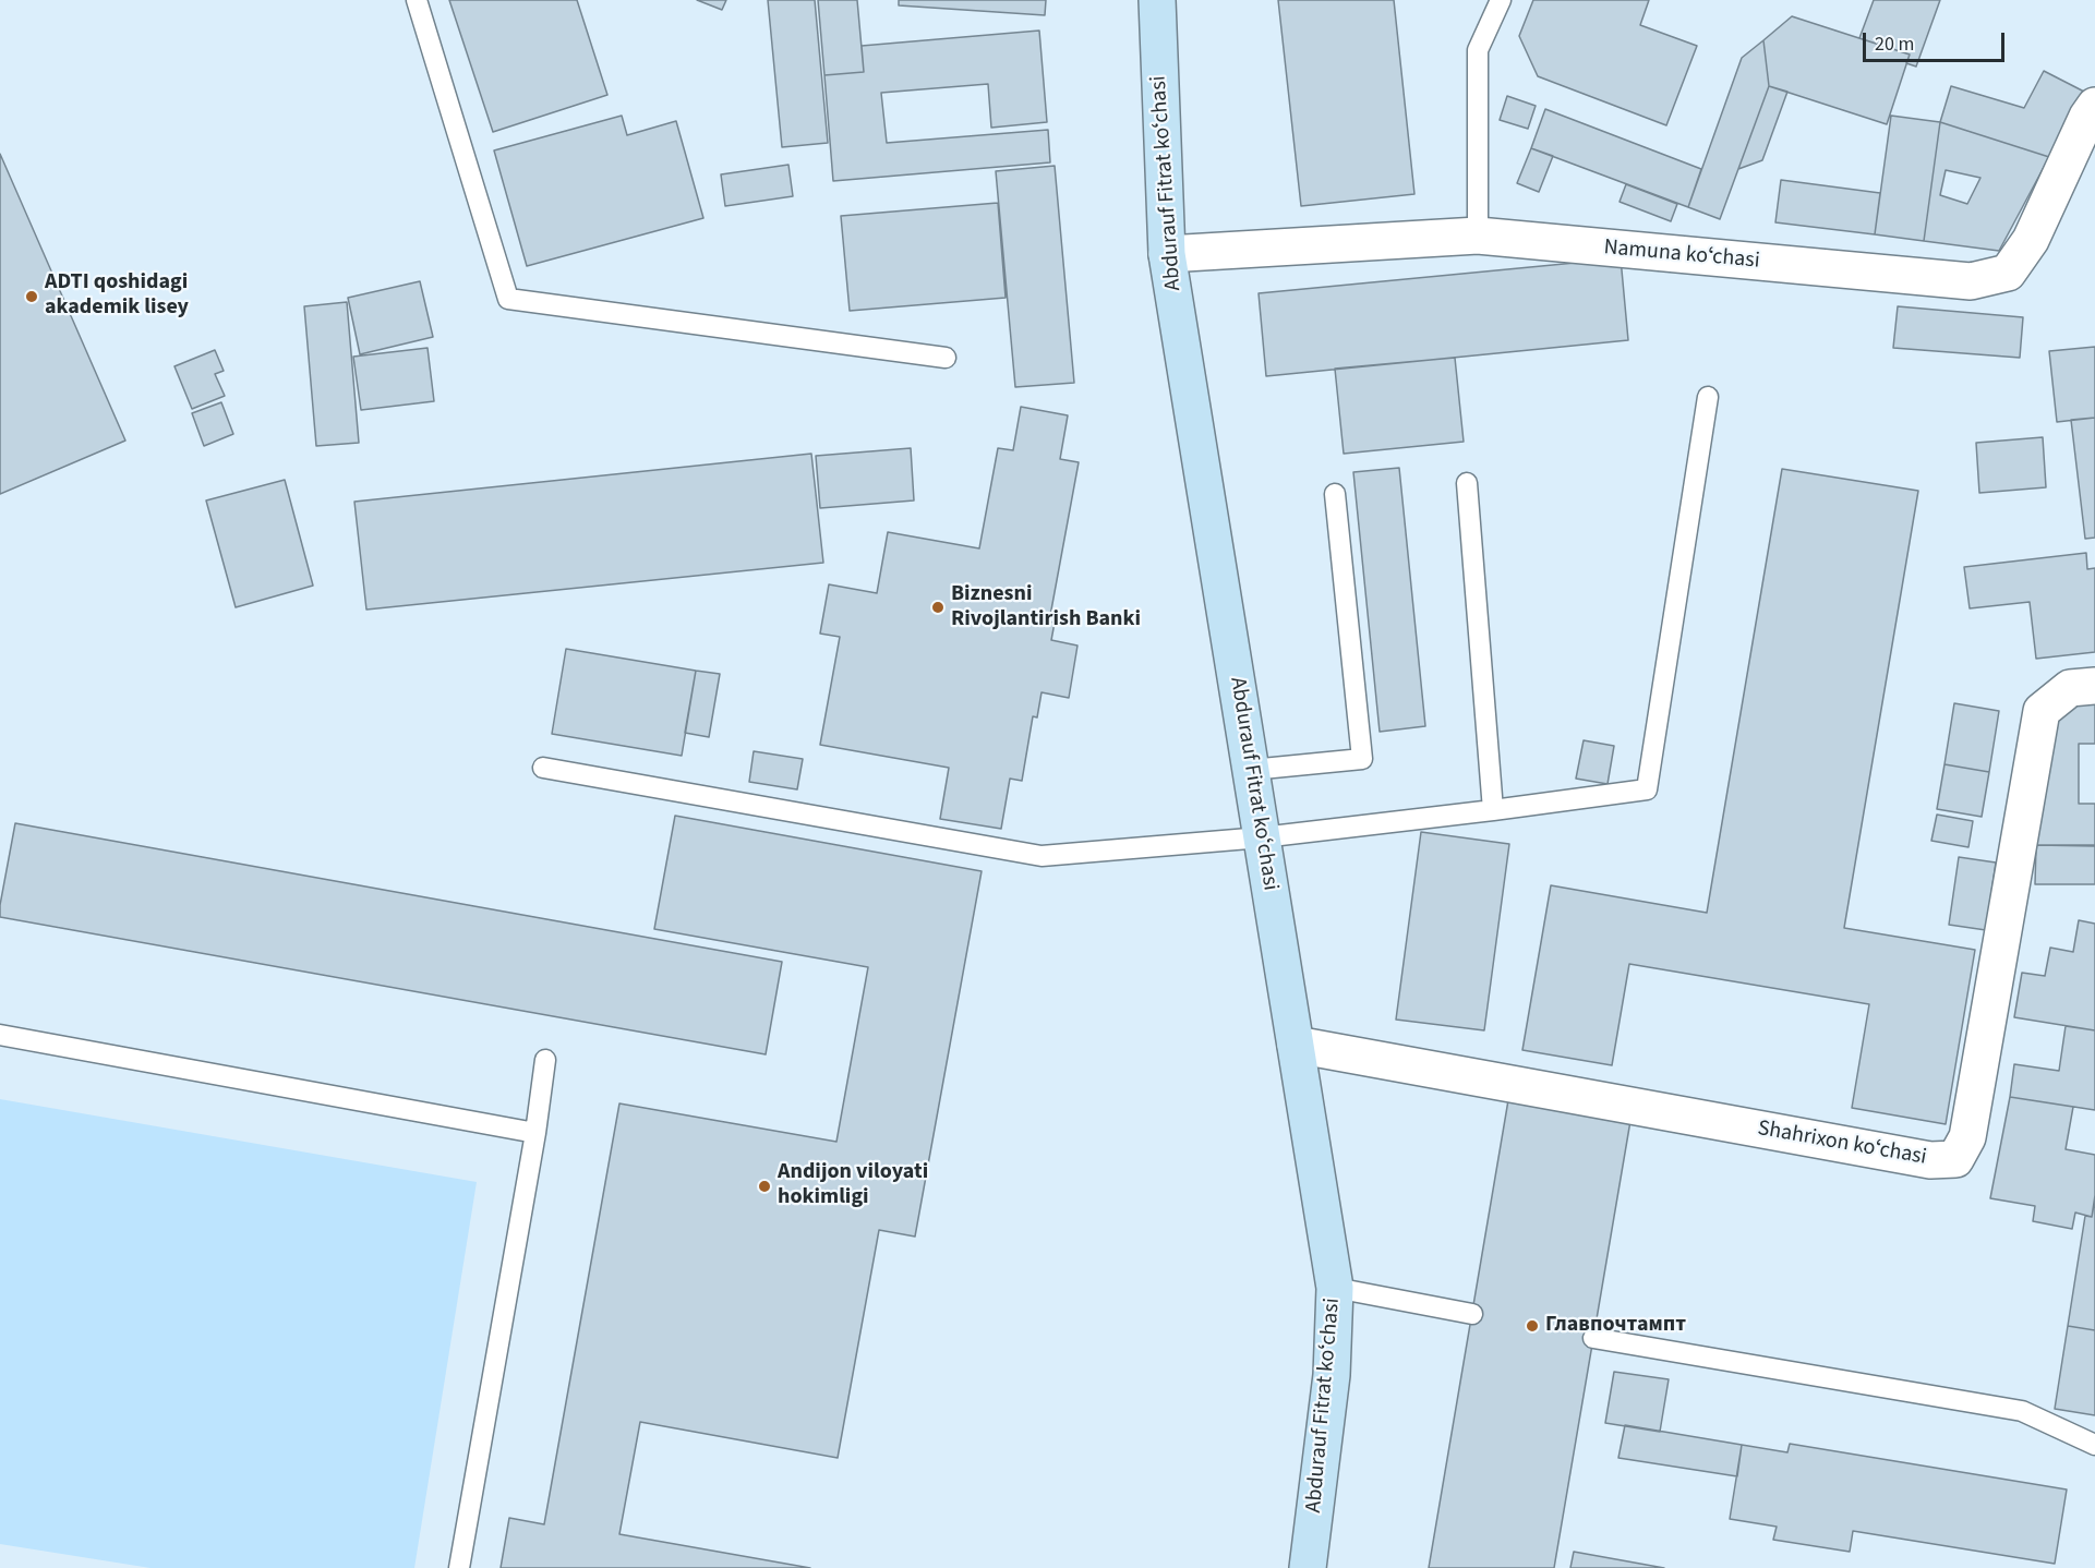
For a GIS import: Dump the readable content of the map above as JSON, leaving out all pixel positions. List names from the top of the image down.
{
  "streets": {
    "main road": ["Abdurauf Fitrat koʻchasi"],
    "street": ["Namuna koʻchasi", "Shahrixon koʻchasi"]
  },
  "crossings": [
    ["Abdurauf Fitrat koʻchasi", "Namuna koʻchasi"],
    ["Abdurauf Fitrat koʻchasi", "Shahrixon koʻchasi"]
  ],
  "places": [
    "ADTI qoshidagi akademik lisey",
    "Biznesni Rivojlantirish Banki",
    "Andijon vilоyati hоkimligi",
    "Главпочтампт"
  ],
  "scale_bar": "20 m"
}
